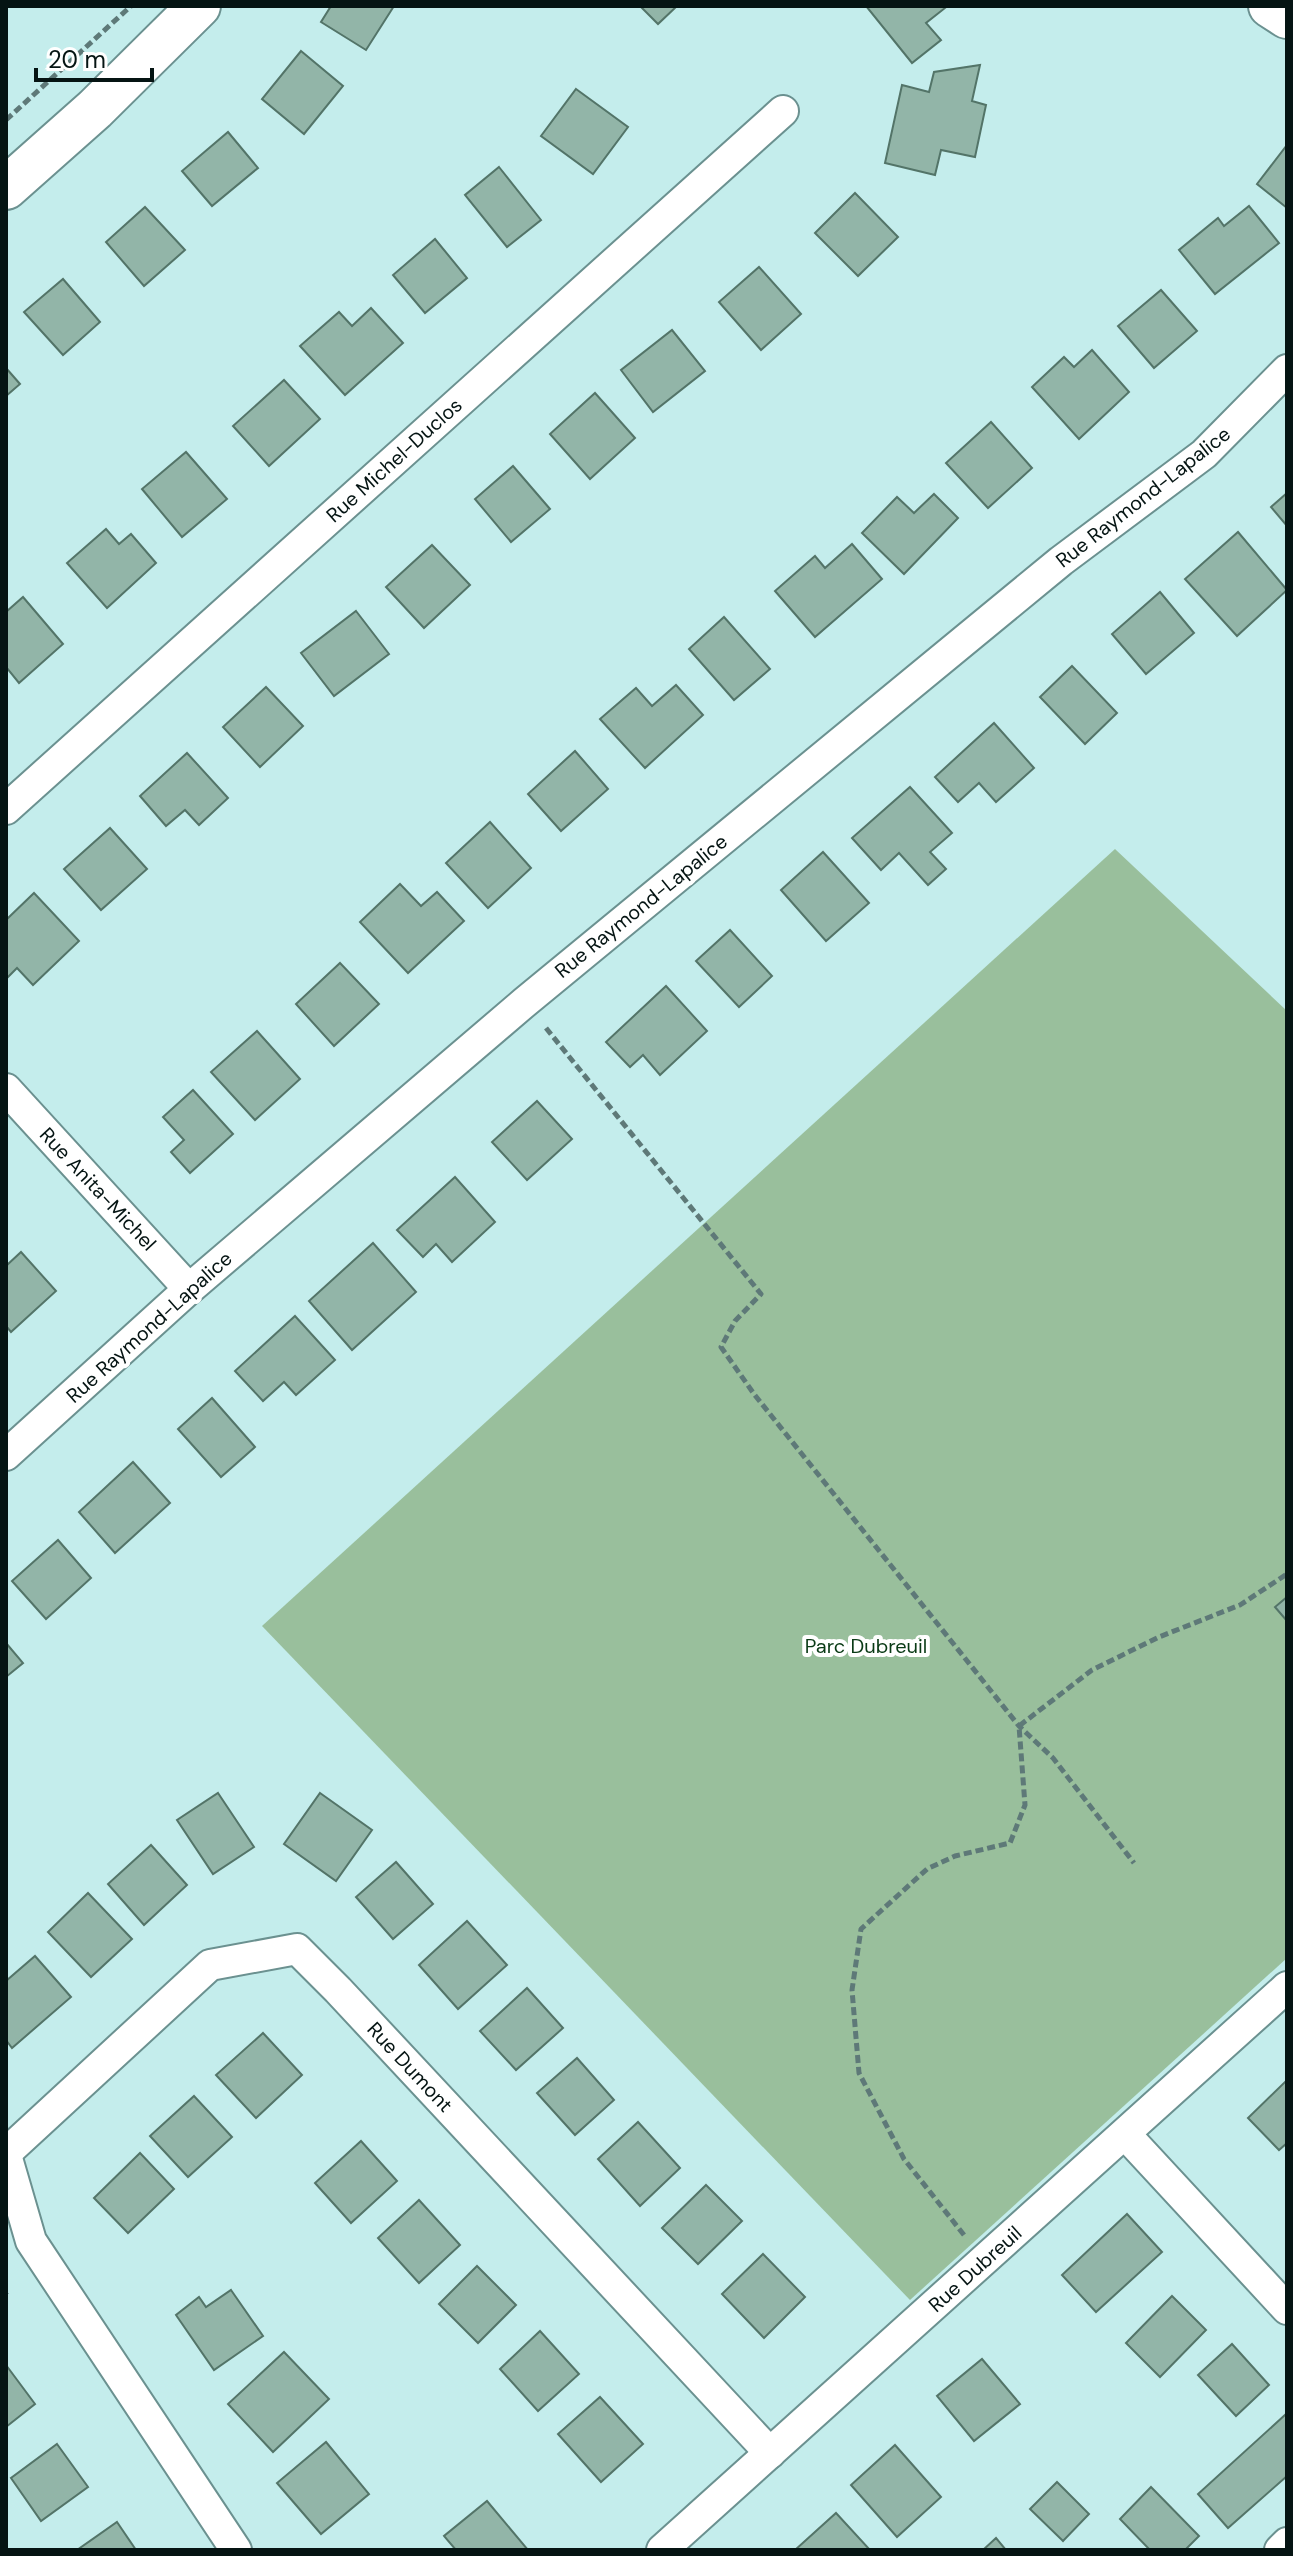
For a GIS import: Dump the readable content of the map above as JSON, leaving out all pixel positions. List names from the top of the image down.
{
  "streets": {
    "street": [
      "Rue Michel-Duclos",
      "Rue Raymond-Lapalice",
      "Rue Anita-Michel",
      "Rue Dumont",
      "Rue Dubreuil"
    ]
  },
  "crossings": [
    ["Rue Raymond-Lapalice", "Rue Anita-Michel"],
    ["Rue Dumont", "Rue Dubreuil"]
  ],
  "parks": ["Parc Dubreuil"],
  "scale_bar": "20 m"
}
